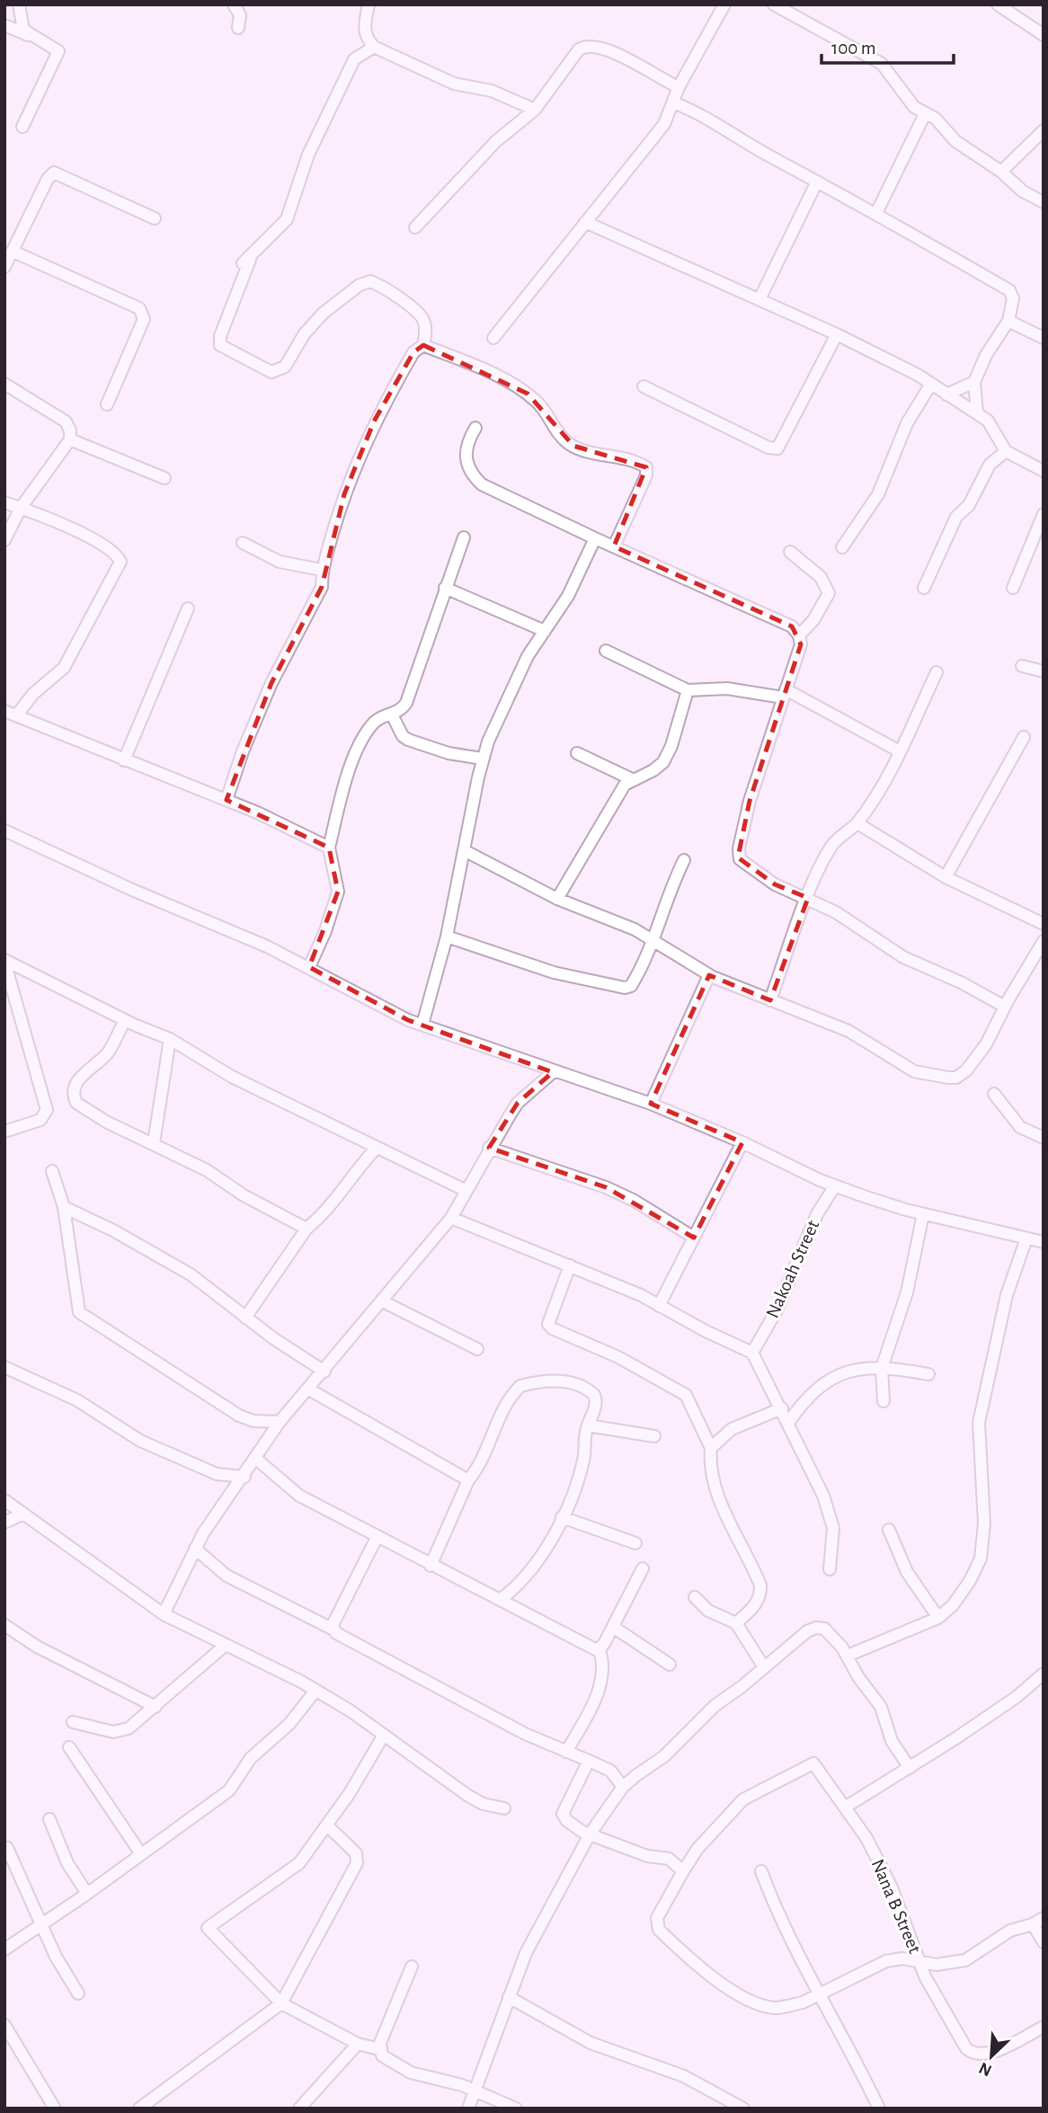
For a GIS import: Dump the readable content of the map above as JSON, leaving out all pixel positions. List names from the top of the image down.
{
  "streets": {
    "street": ["Nakoah Street", "Nana B Street"]
  },
  "scale_bar": "100 m",
  "north": "bottom left"
}
